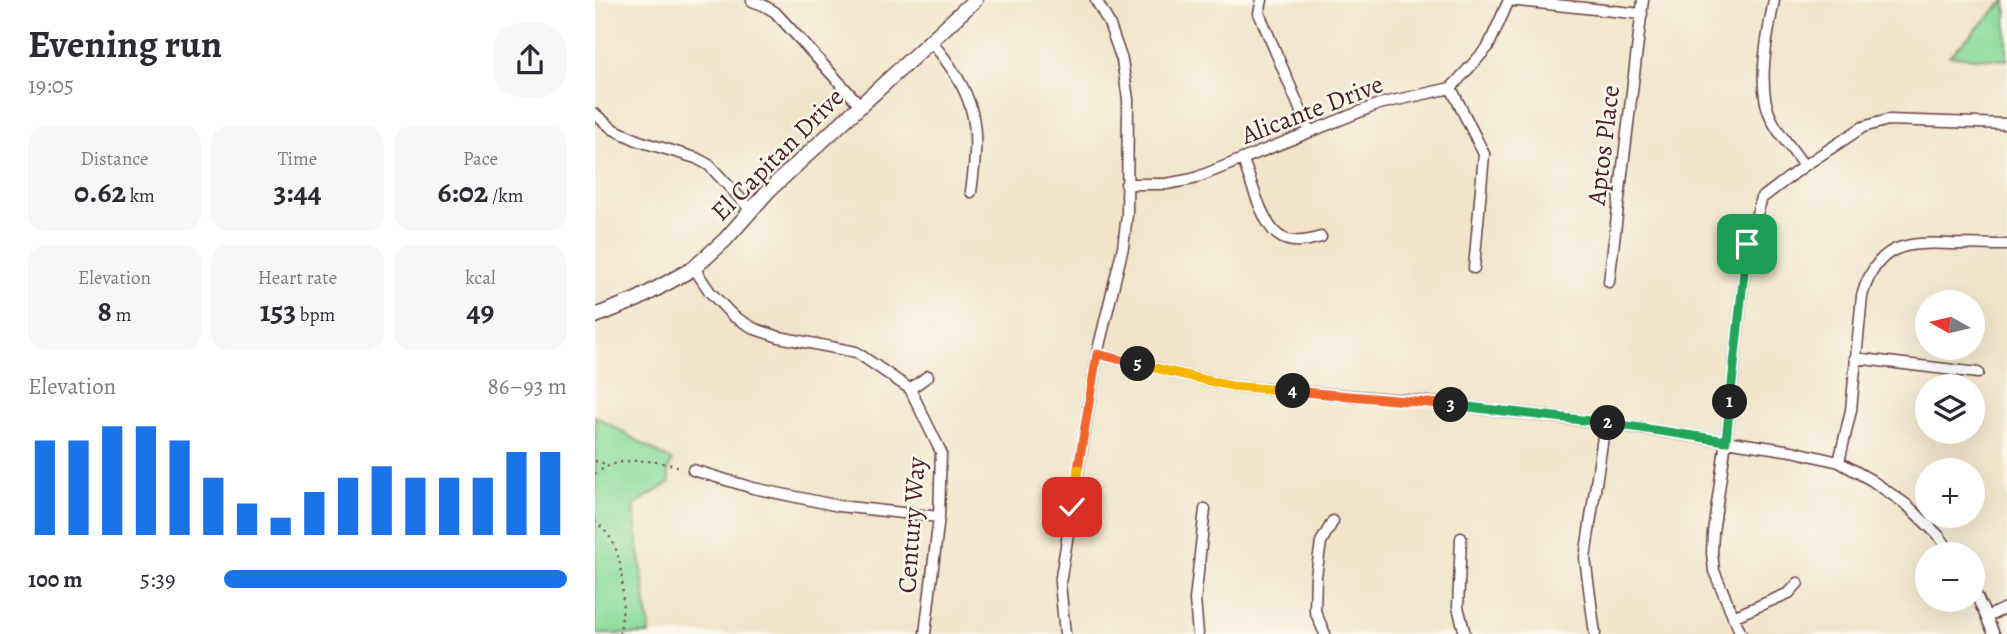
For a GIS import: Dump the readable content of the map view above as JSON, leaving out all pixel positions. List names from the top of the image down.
{
  "streets": {
    "street": [
      "Alicante Drive",
      "Aptos Place",
      "El Capitan Drive",
      "Century Way"
    ]
  },
  "crossings": [
    ["El Capitan Drive", "Century Way"]
  ],
  "north": "left",
  "page": {
    "heading": ["Evening run", "19:05"],
    "stats": [
      ["Distance", "0.62 km"],
      ["Time", "3:44"],
      ["Pace", "6:02 /km"],
      ["Elevation", "8 m"],
      ["Heart rate", "153 bpm"],
      ["kcal", "49"]
    ],
    "map_buttons": ["+", "−"],
    "pins": [
      "5",
      "4",
      "1",
      "3",
      "2"
    ],
    "chart": ["Elevation", "86–93 m"],
    "list": [
      {
        "name": "100 m",
        "note": "5:39"
      }
    ]
  }
}
